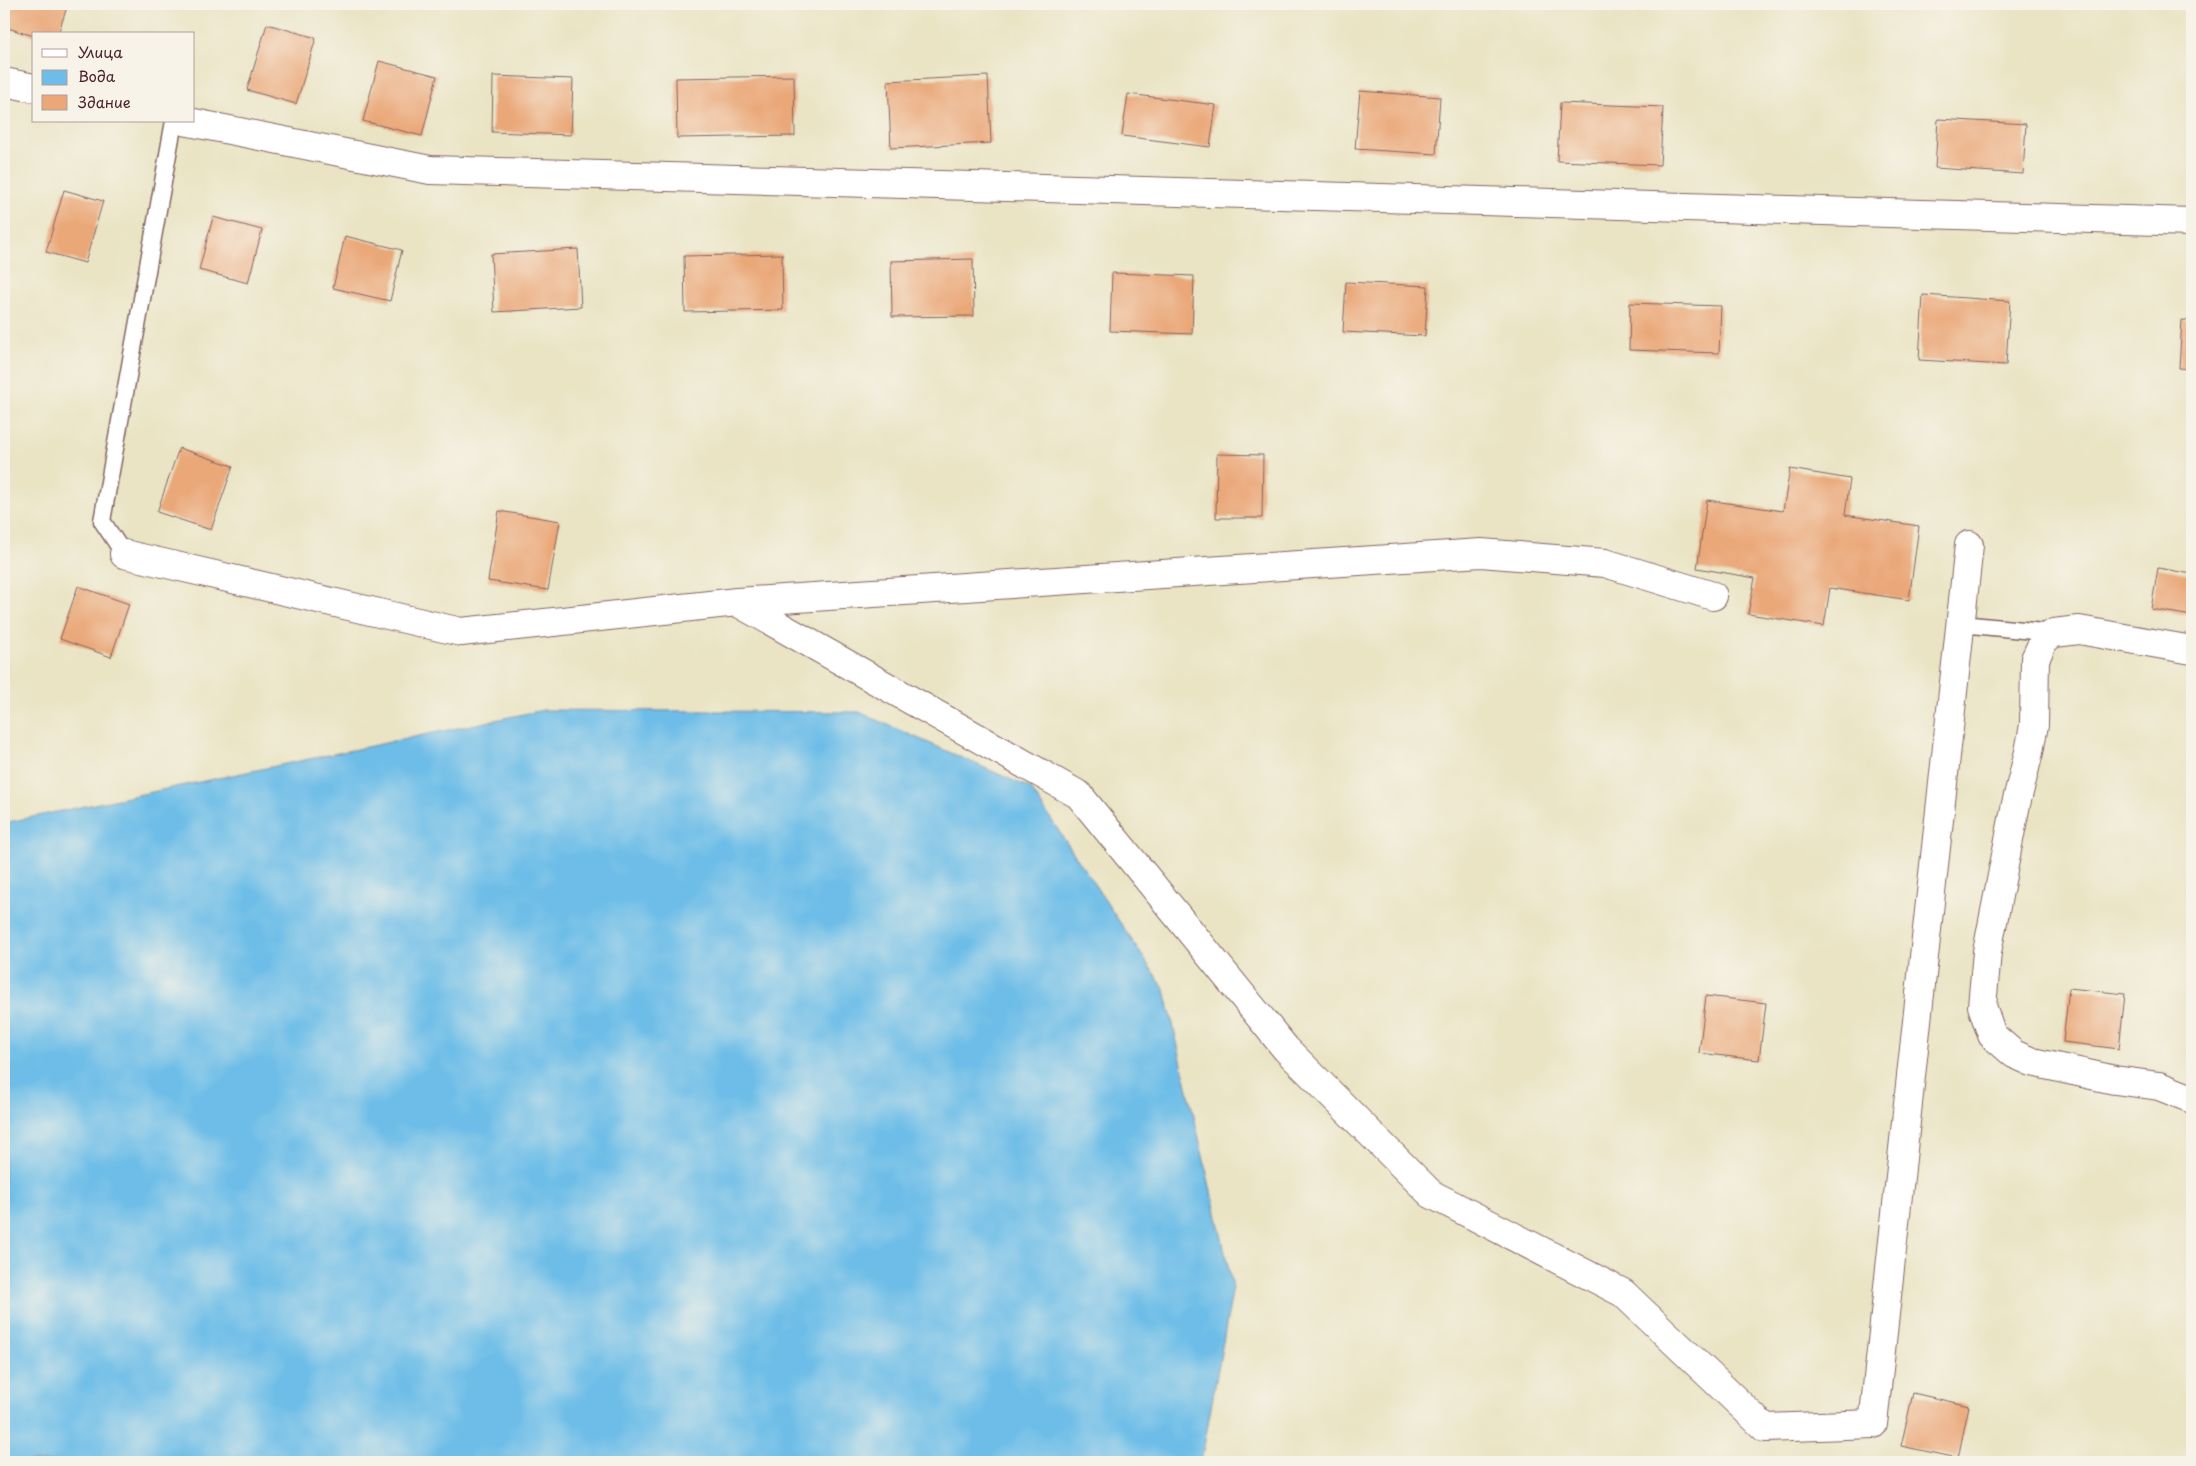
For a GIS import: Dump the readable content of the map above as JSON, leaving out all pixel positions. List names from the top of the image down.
{
  "legend": ["Улица", "Вода", "Здание"]
}
